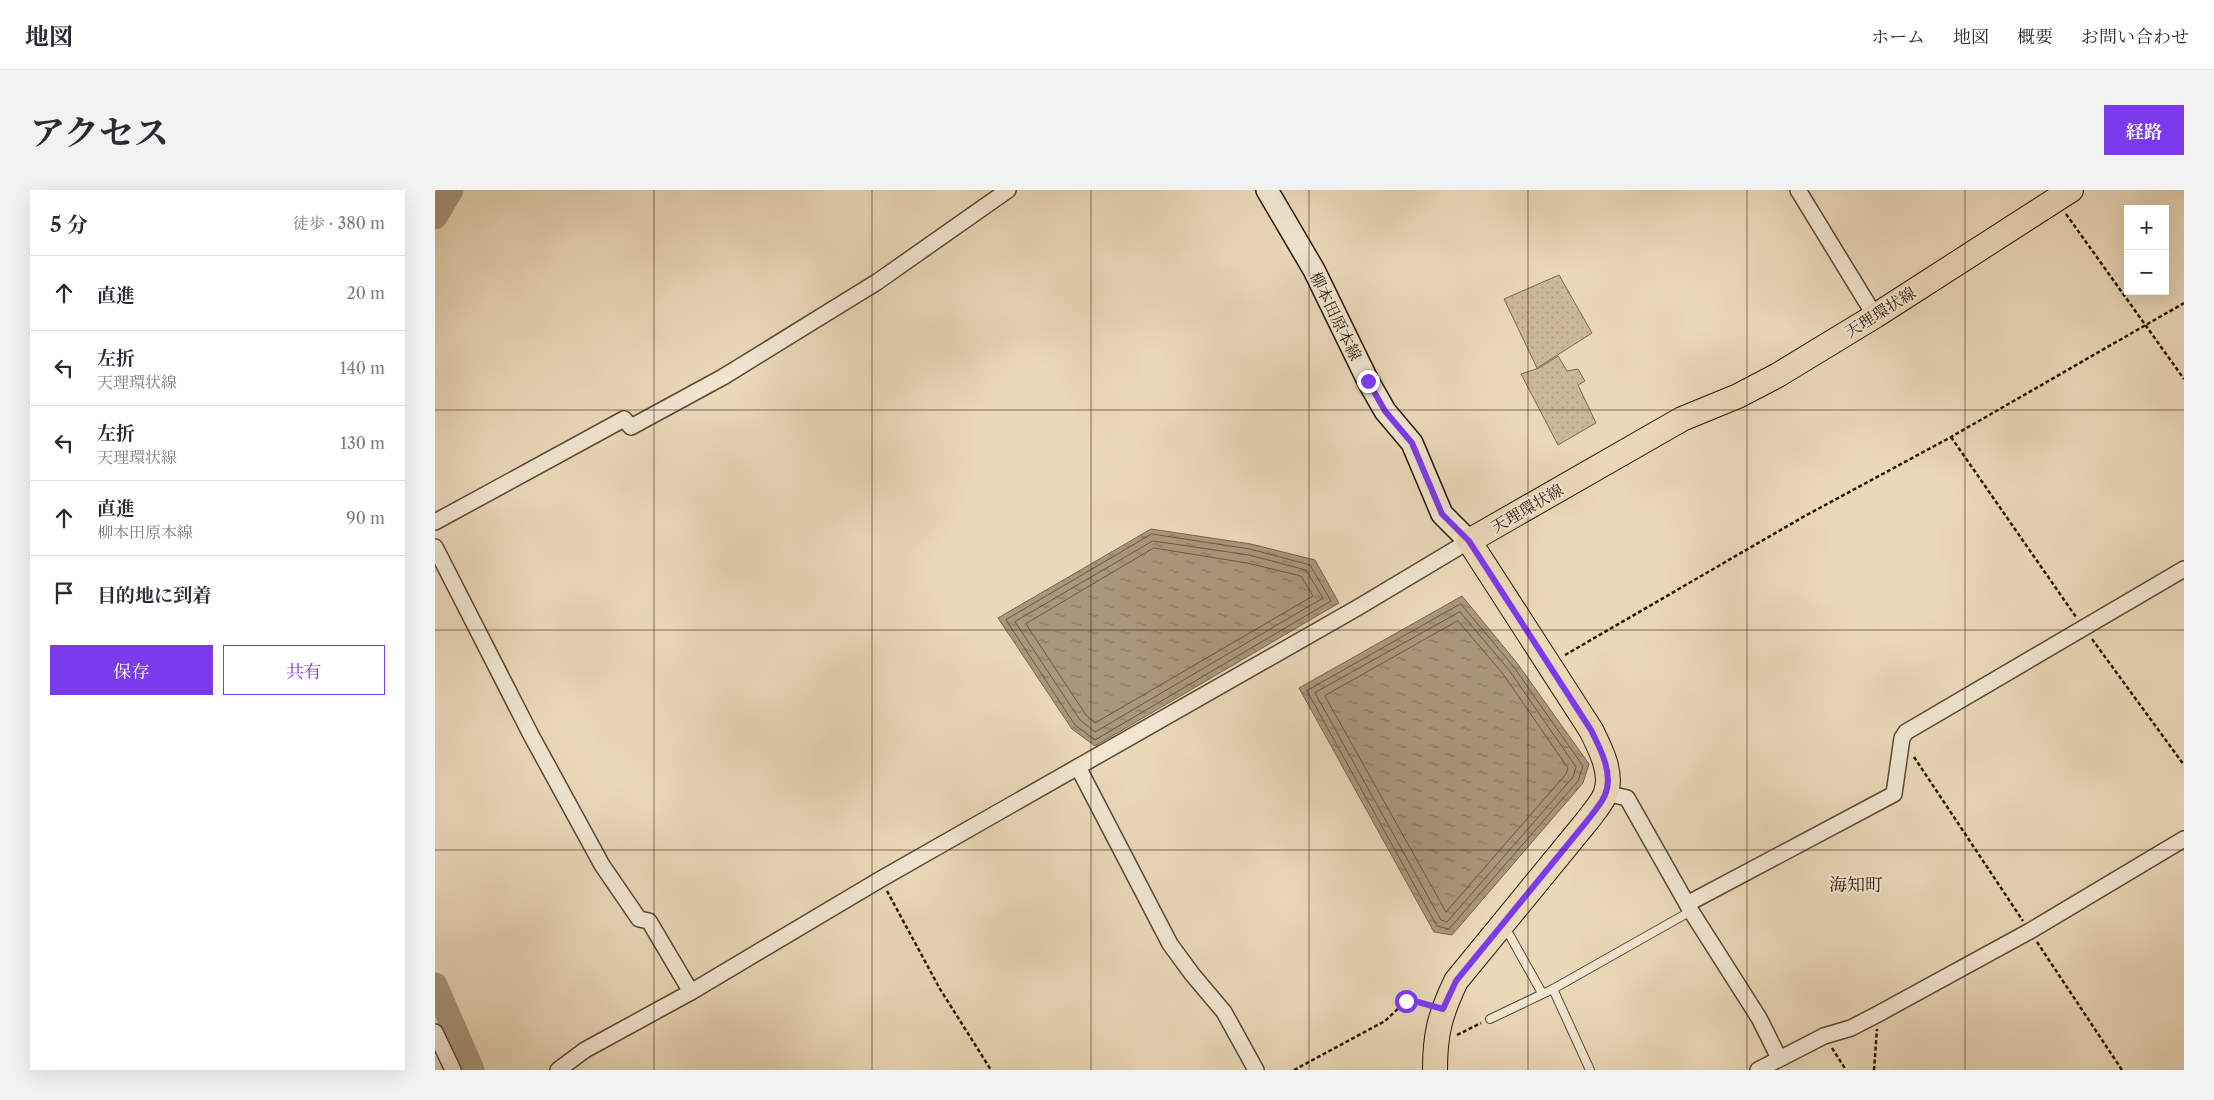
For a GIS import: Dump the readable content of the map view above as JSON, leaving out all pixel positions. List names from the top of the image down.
{
  "streets": {
    "main road": ["天理環状線", "柳本田原本線"]
  },
  "crossings": [
    ["天理環状線", "柳本田原本線"]
  ],
  "districts": ["海知町"],
  "page": {
    "header": "地図",
    "nav": [
      "ホーム",
      "地図",
      "概要",
      "お問い合わせ"
    ],
    "title": "アクセス",
    "buttons": [
      "経路",
      ["保存", "共有"]
    ],
    "heading": ["5 分", "徒歩 · 380 m"],
    "map_buttons": ["+", "−"],
    "list": [
      ["直進", "20 m"],
      ["左折", "天理環状線", "140 m"],
      ["左折", "天理環状線", "130 m"],
      ["直進", "柳本田原本線", "90 m"],
      "目的地に到着"
    ]
  }
}
